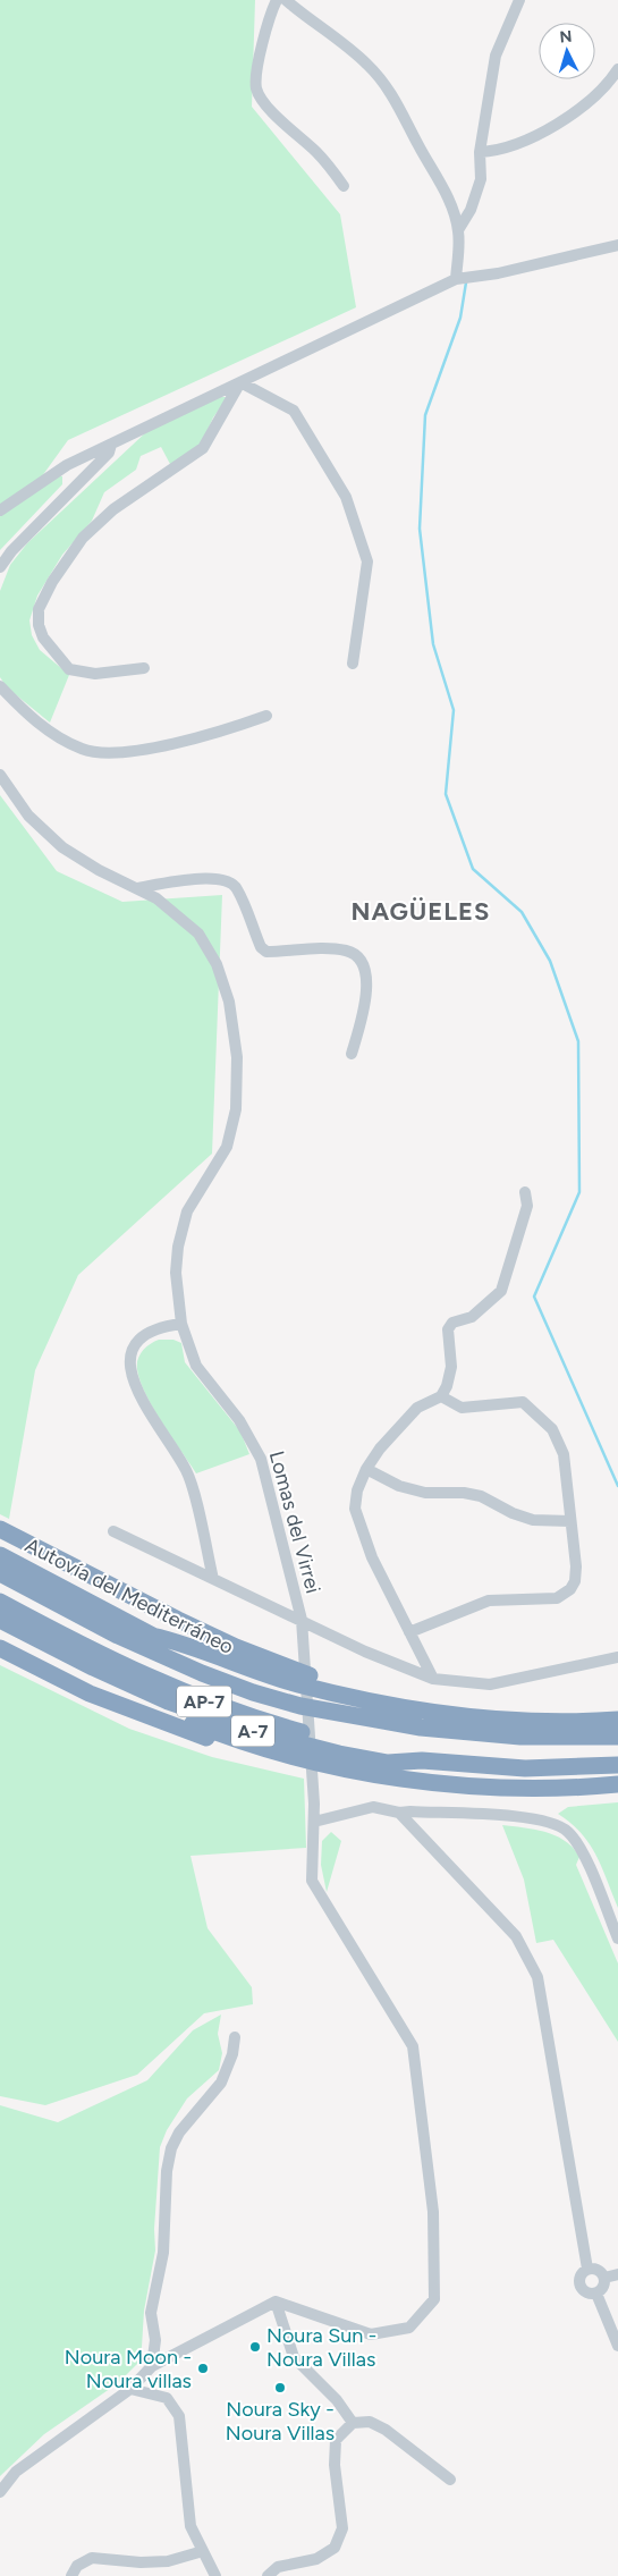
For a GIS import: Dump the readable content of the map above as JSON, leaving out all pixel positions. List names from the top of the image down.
{
  "streets": {
    "highway": ["Autovía del Mediterráneo", "AP-7", "A-7"],
    "street": ["Lomas del Virrei"]
  },
  "crossings": [
    ["Autovía del Mediterráneo", "AP-7"],
    ["AP-7", "A-7"]
  ],
  "districts": ["NAGÜELES"],
  "places": ["Noura Sun - Noura Villas", "Noura Moon - Noura villas", "Noura Sky - Noura Villas"],
  "north": "top"
}
